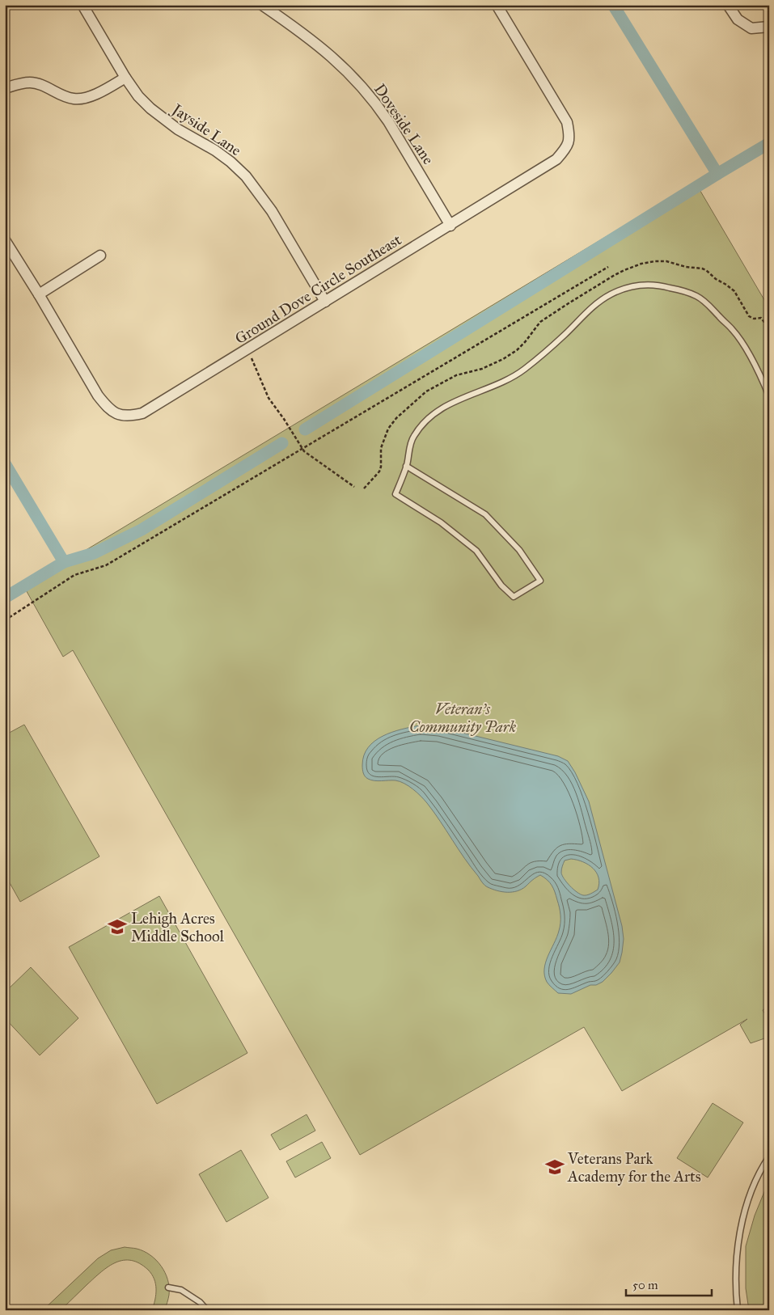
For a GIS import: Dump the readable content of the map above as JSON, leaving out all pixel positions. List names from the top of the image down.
{
  "streets": {
    "street": ["Doveside Lane", "Jayside Lane", "Ground Dove Circle Southeast"]
  },
  "crossings": [
    ["Doveside Lane", "Ground Dove Circle Southeast"],
    ["Jayside Lane", "Ground Dove Circle Southeast"]
  ],
  "parks": ["Veteran's Community Park"],
  "places": {
    "school or university": ["Lehigh Acres Middle School", "Veterans Park Academy for the Arts"]
  },
  "scale_bar": "50 m"
}
